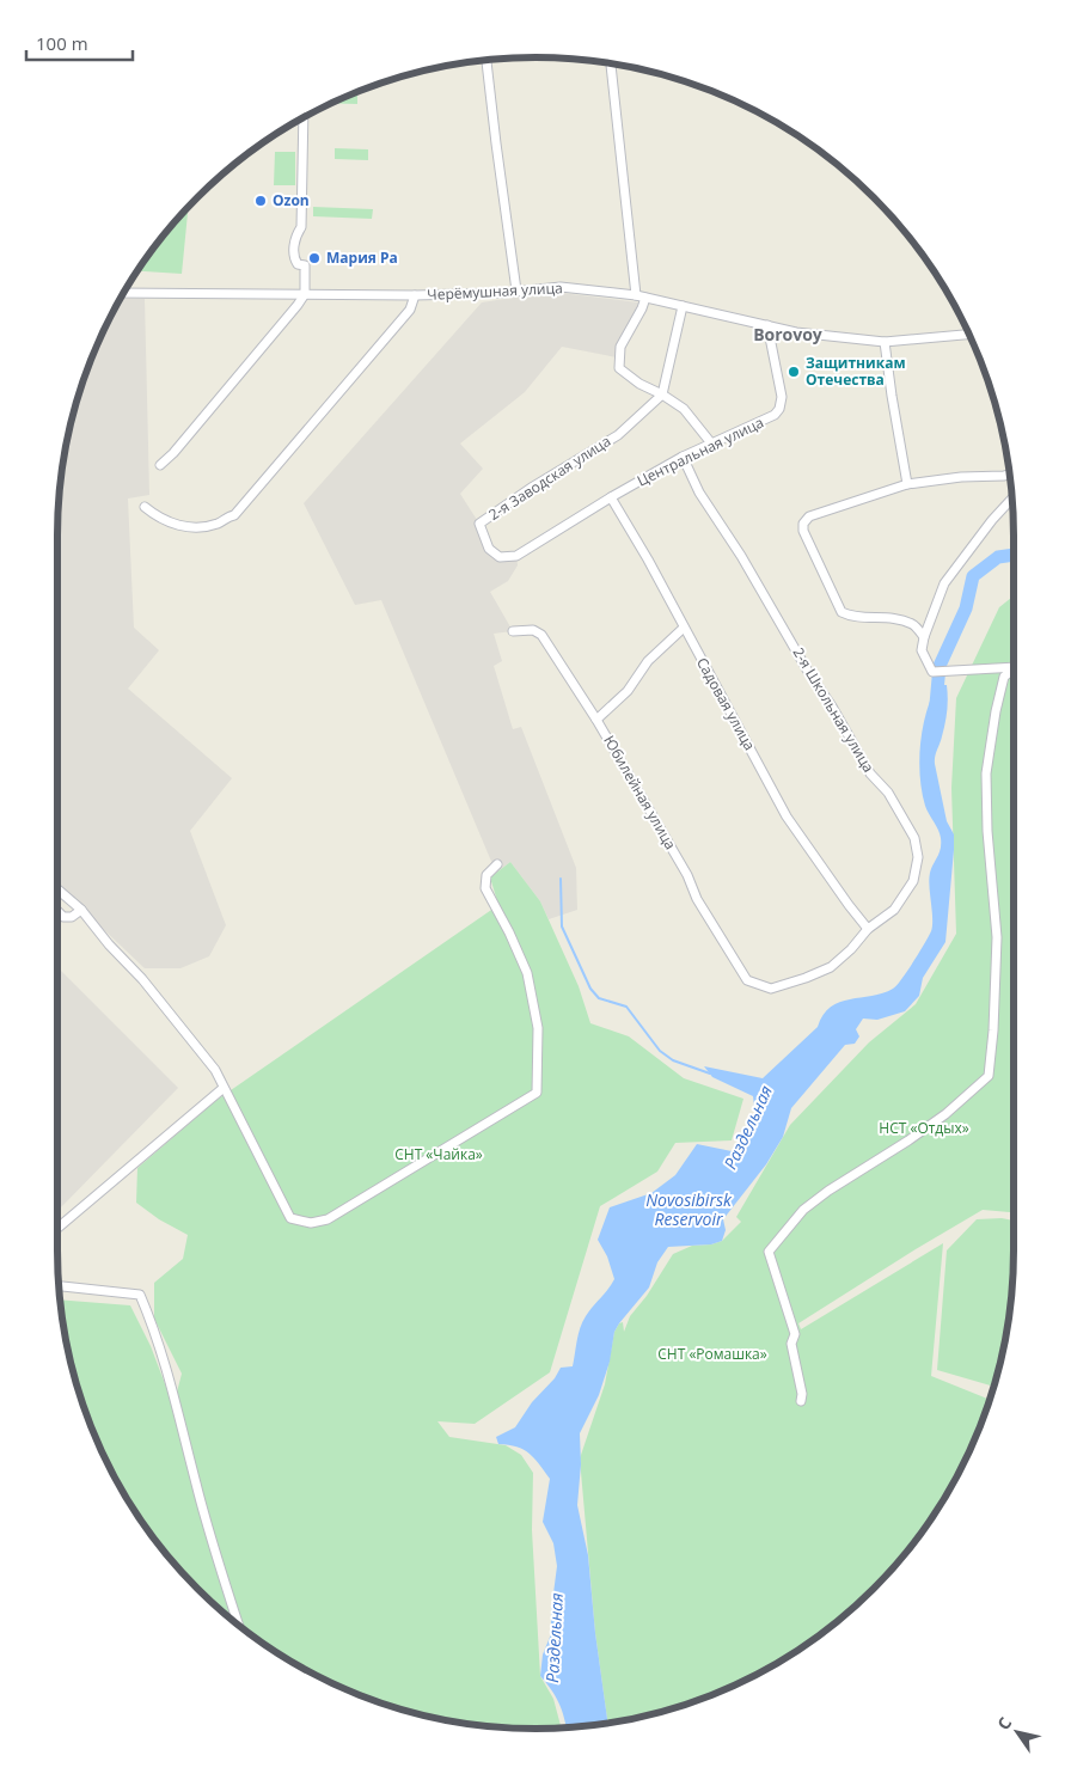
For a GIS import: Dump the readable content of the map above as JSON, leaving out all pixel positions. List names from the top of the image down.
{
  "streets": {
    "street": [
      "Черёмушная улица",
      "Центральная улица",
      "2-я Заводская улица",
      "Садовая улица",
      "2-я Школьная улица",
      "Юбилейная улица"
    ]
  },
  "crossings": [
    ["Черёмушная улица", "Центральная улица"],
    ["Центральная улица", "2-я Заводская улица"],
    ["Центральная улица", "Садовая улица"],
    ["Центральная улица", "2-я Школьная улица"],
    ["Садовая улица", "2-я Школьная улица"],
    ["2-я Школьная улица", "Юбилейная улица"]
  ],
  "districts": ["Borovoy"],
  "water": ["Раздельная", "Novosibirsk Reservoir"],
  "parks": ["НСТ «Отдых»", "СНТ «Чайка»", "СНТ «Ромашка»"],
  "places": ["Ozon", "Мария Ра", "Защитникам Отечества"],
  "scale_bar": "100 m",
  "north": "top left"
}
